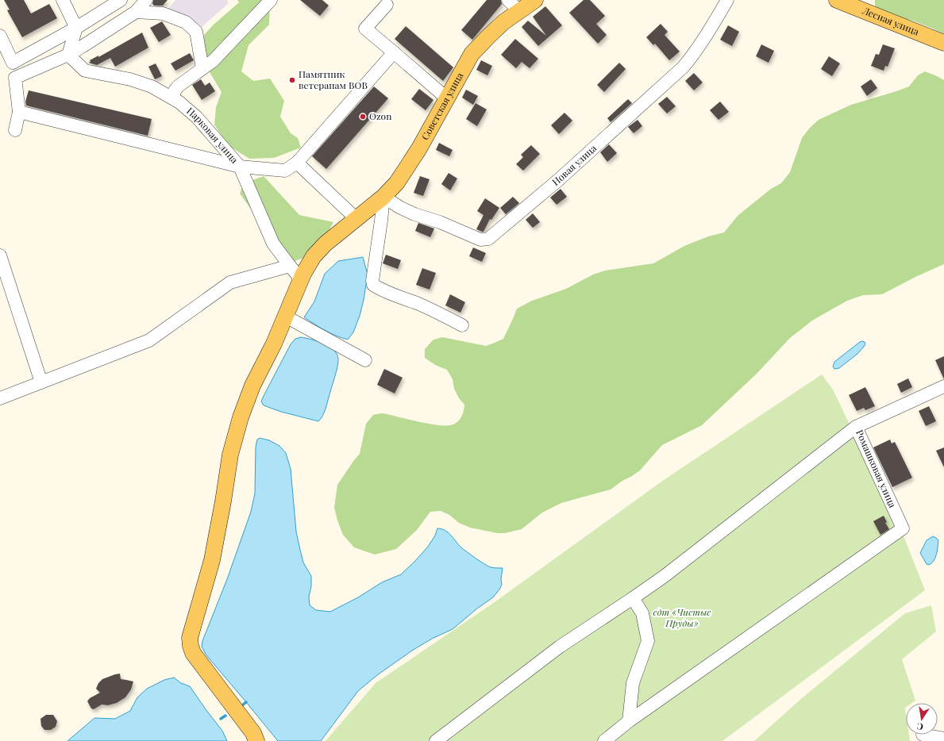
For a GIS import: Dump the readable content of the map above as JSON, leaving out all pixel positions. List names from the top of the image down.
{
  "streets": {
    "main road": ["Лесная улица", "Советская улица"],
    "street": ["Парковая улица", "Новая улица", "Ромашковая улица"]
  },
  "crossings": [
    ["Советская улица", "Парковая улица"],
    ["Советская улица", "Новая улица"]
  ],
  "parks": ["сдт «Чистые Пруды»"],
  "places": ["Памятник ветеранам ВОВ", "Ozon"],
  "north": "bottom"
}
